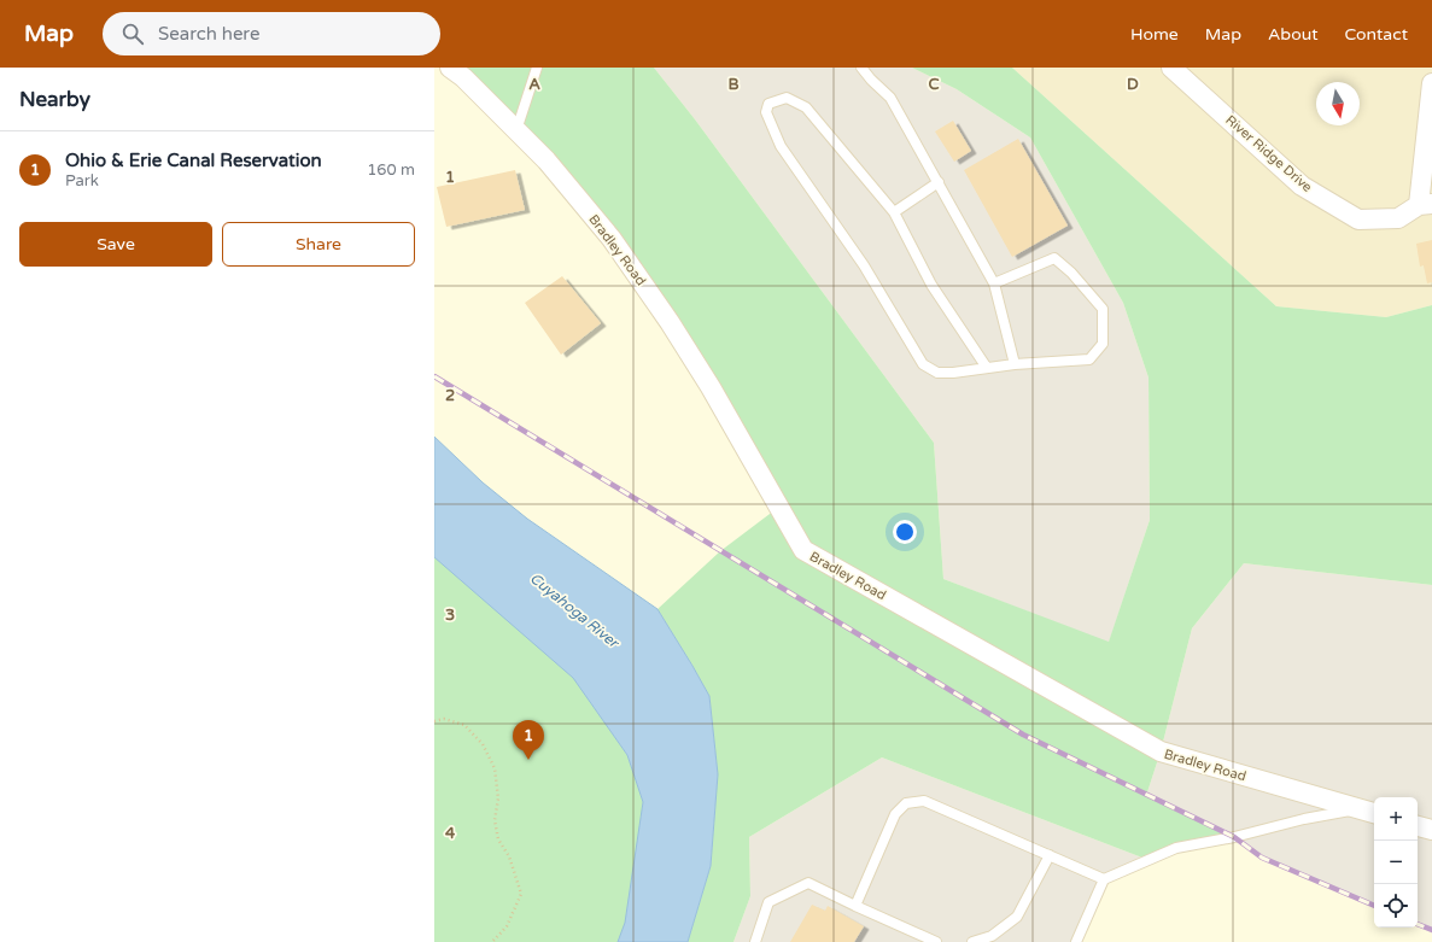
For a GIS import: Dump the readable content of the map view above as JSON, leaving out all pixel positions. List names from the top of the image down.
{
  "streets": {
    "street": ["River Ridge Drive", "Bradley Road"]
  },
  "water": ["Cuyahoga River"],
  "north": "bottom",
  "page": {
    "header": "Map",
    "search": "Search here",
    "nav": [
      "Home",
      "Map",
      "About",
      "Contact"
    ],
    "heading": "Nearby",
    "list": [
      {
        "mark": "1",
        "name": "Ohio & Erie Canal Reservation",
        "note": "Park",
        "value": "160 m"
      }
    ],
    "buttons": ["Save", "Share"],
    "pins": "1",
    "map_buttons": ["+", "−"]
  },
  "grid": {
    "columns": [
      "A",
      "B",
      "C",
      "D"
    ],
    "rows": [
      "1",
      "2",
      "3",
      "4"
    ]
  }
}
